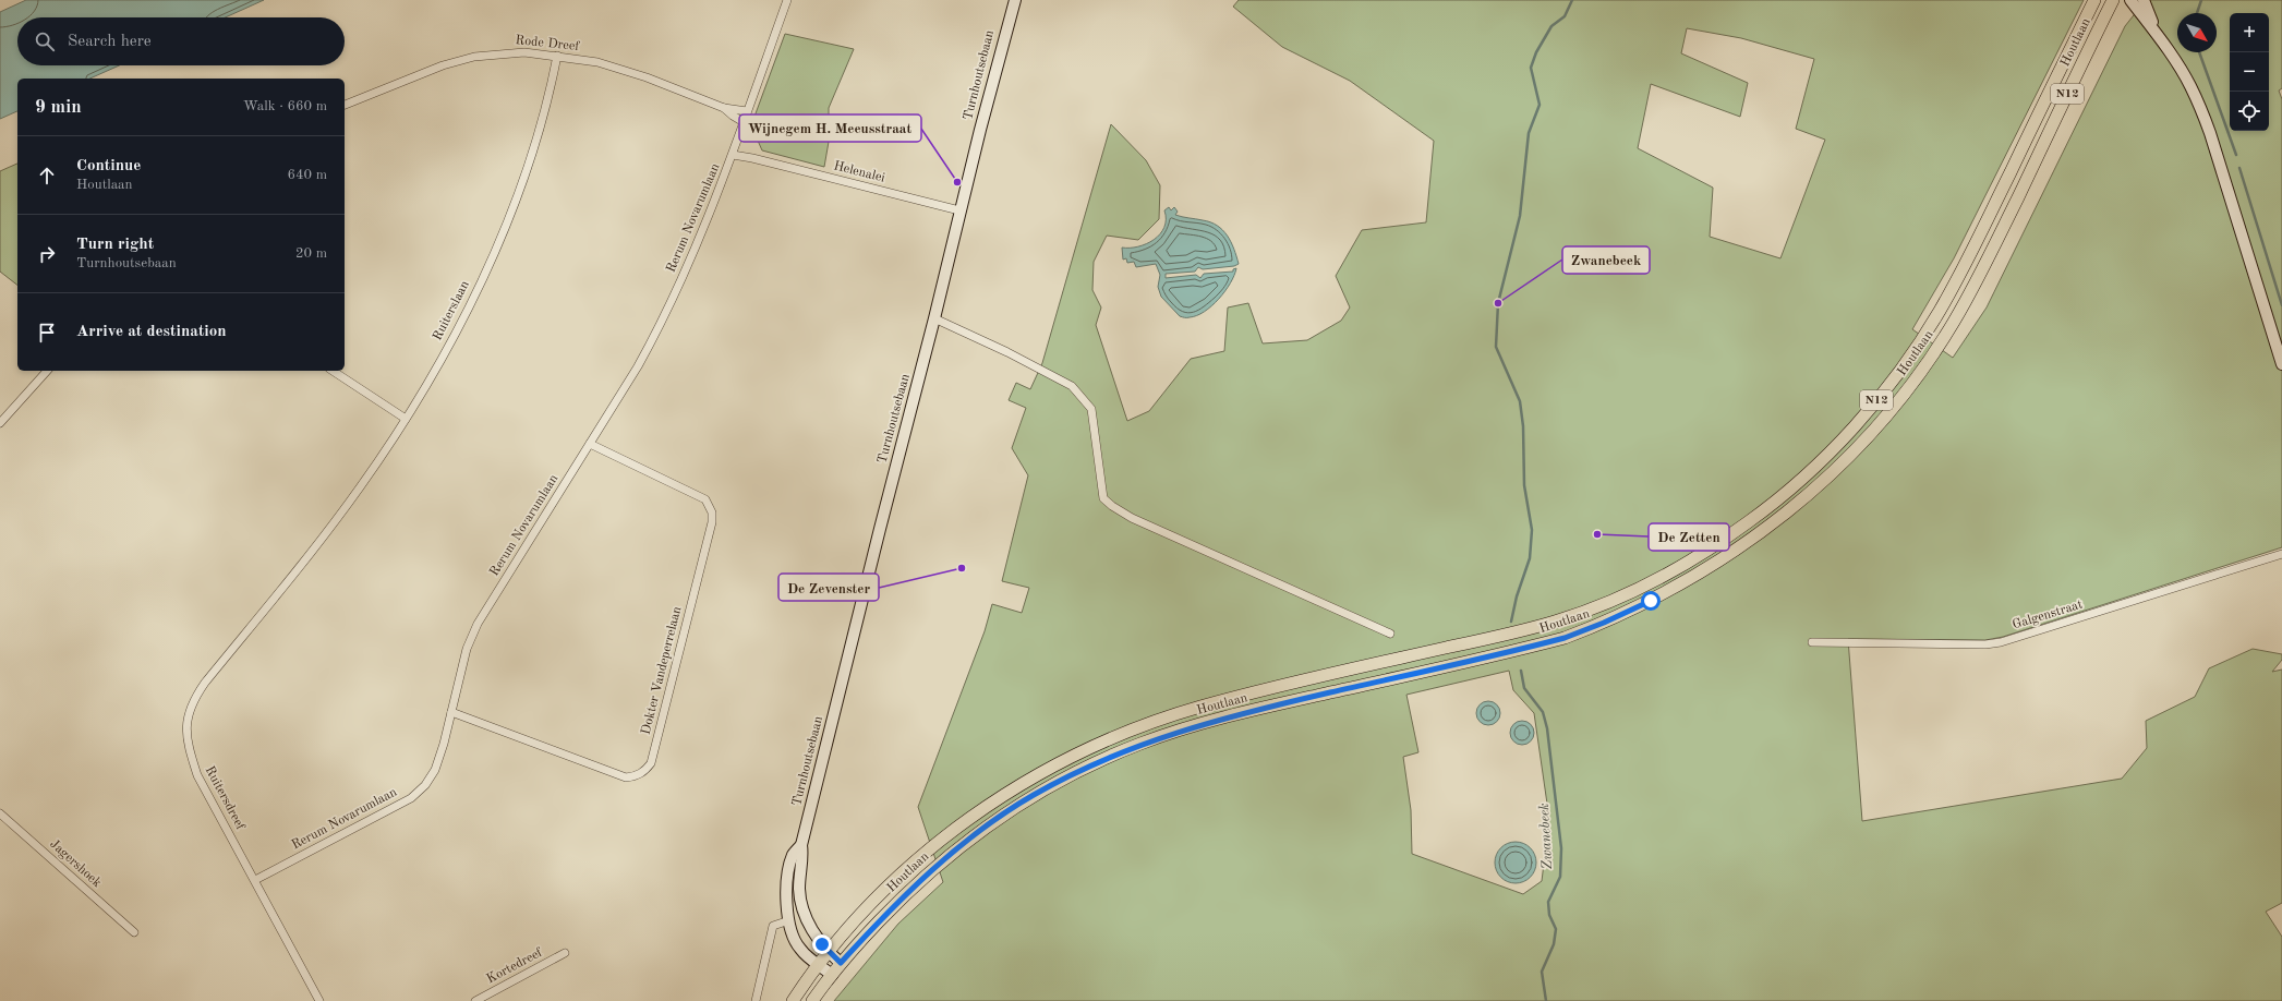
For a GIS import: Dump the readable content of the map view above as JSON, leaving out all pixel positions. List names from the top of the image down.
{
  "streets": {
    "main road": ["Houtlaan", "Turnhoutsebaan", "N12"],
    "street": [
      "Rode Dreef",
      "Helenalei",
      "Rerum Novarumlaan",
      "Ruiterslaan",
      "Galgenstraat",
      "Dokter Vandeperrelaan",
      "Ruitersdreef",
      "Jagershoek",
      "Kortedreef"
    ]
  },
  "crossings": [
    ["Houtlaan", "Turnhoutsebaan"],
    ["Rode Dreef", "Rerum Novarumlaan"],
    ["Rode Dreef", "Ruiterslaan"],
    ["Turnhoutsebaan", "Helenalei"],
    ["Helenalei", "Rerum Novarumlaan"],
    ["Rerum Novarumlaan", "Dokter Vandeperrelaan"],
    ["Rerum Novarumlaan", "Ruitersdreef"],
    ["Ruiterslaan", "Ruitersdreef"]
  ],
  "water": ["Zwanebeek"],
  "places": [
    "Wijnegem H. Meeusstraat",
    "Zwanebeek",
    "De Zetten",
    "De Zevenster"
  ],
  "north": "bottom right",
  "page": {
    "map_buttons": ["+", "−"],
    "search": "Search here",
    "heading": ["9 min", "Walk · 660 m"],
    "list": [
      ["Continue", "Houtlaan", "640 m"],
      ["Turn right", "Turnhoutsebaan", "20 m"],
      "Arrive at destination"
    ]
  }
}
